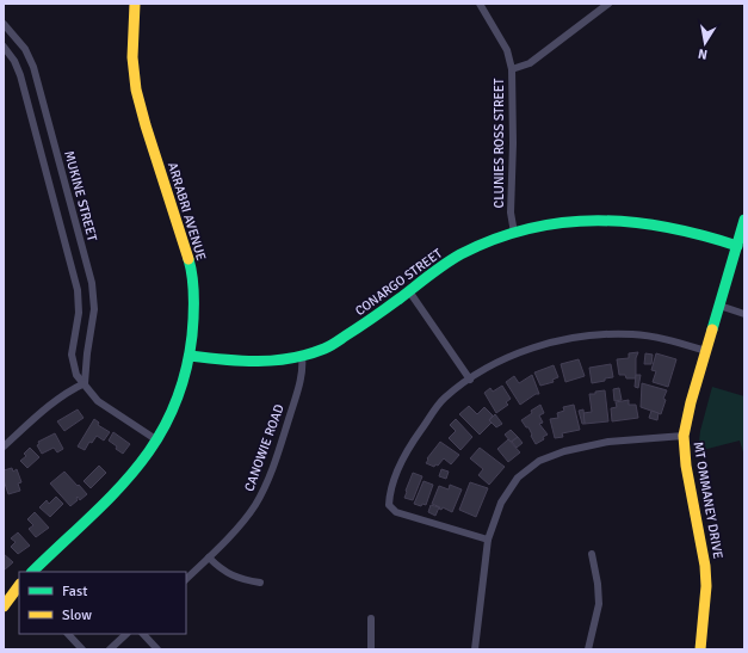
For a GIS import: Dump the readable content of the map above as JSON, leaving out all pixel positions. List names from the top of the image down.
{
  "streets": {
    "street": [
      "CLUNIES ROSS STREET",
      "MUKINE STREET",
      "ARRABRI AVENUE",
      "CONARGO STREET",
      "CANOWIE ROAD",
      "MT OMMANEY DRIVE"
    ]
  },
  "crossings": [
    ["CLUNIES ROSS STREET", "CONARGO STREET"],
    ["ARRABRI AVENUE", "CONARGO STREET"],
    ["CONARGO STREET", "CANOWIE ROAD"],
    ["CONARGO STREET", "MT OMMANEY DRIVE"]
  ],
  "legend": ["Fast", "Slow"],
  "north": "bottom"
}
